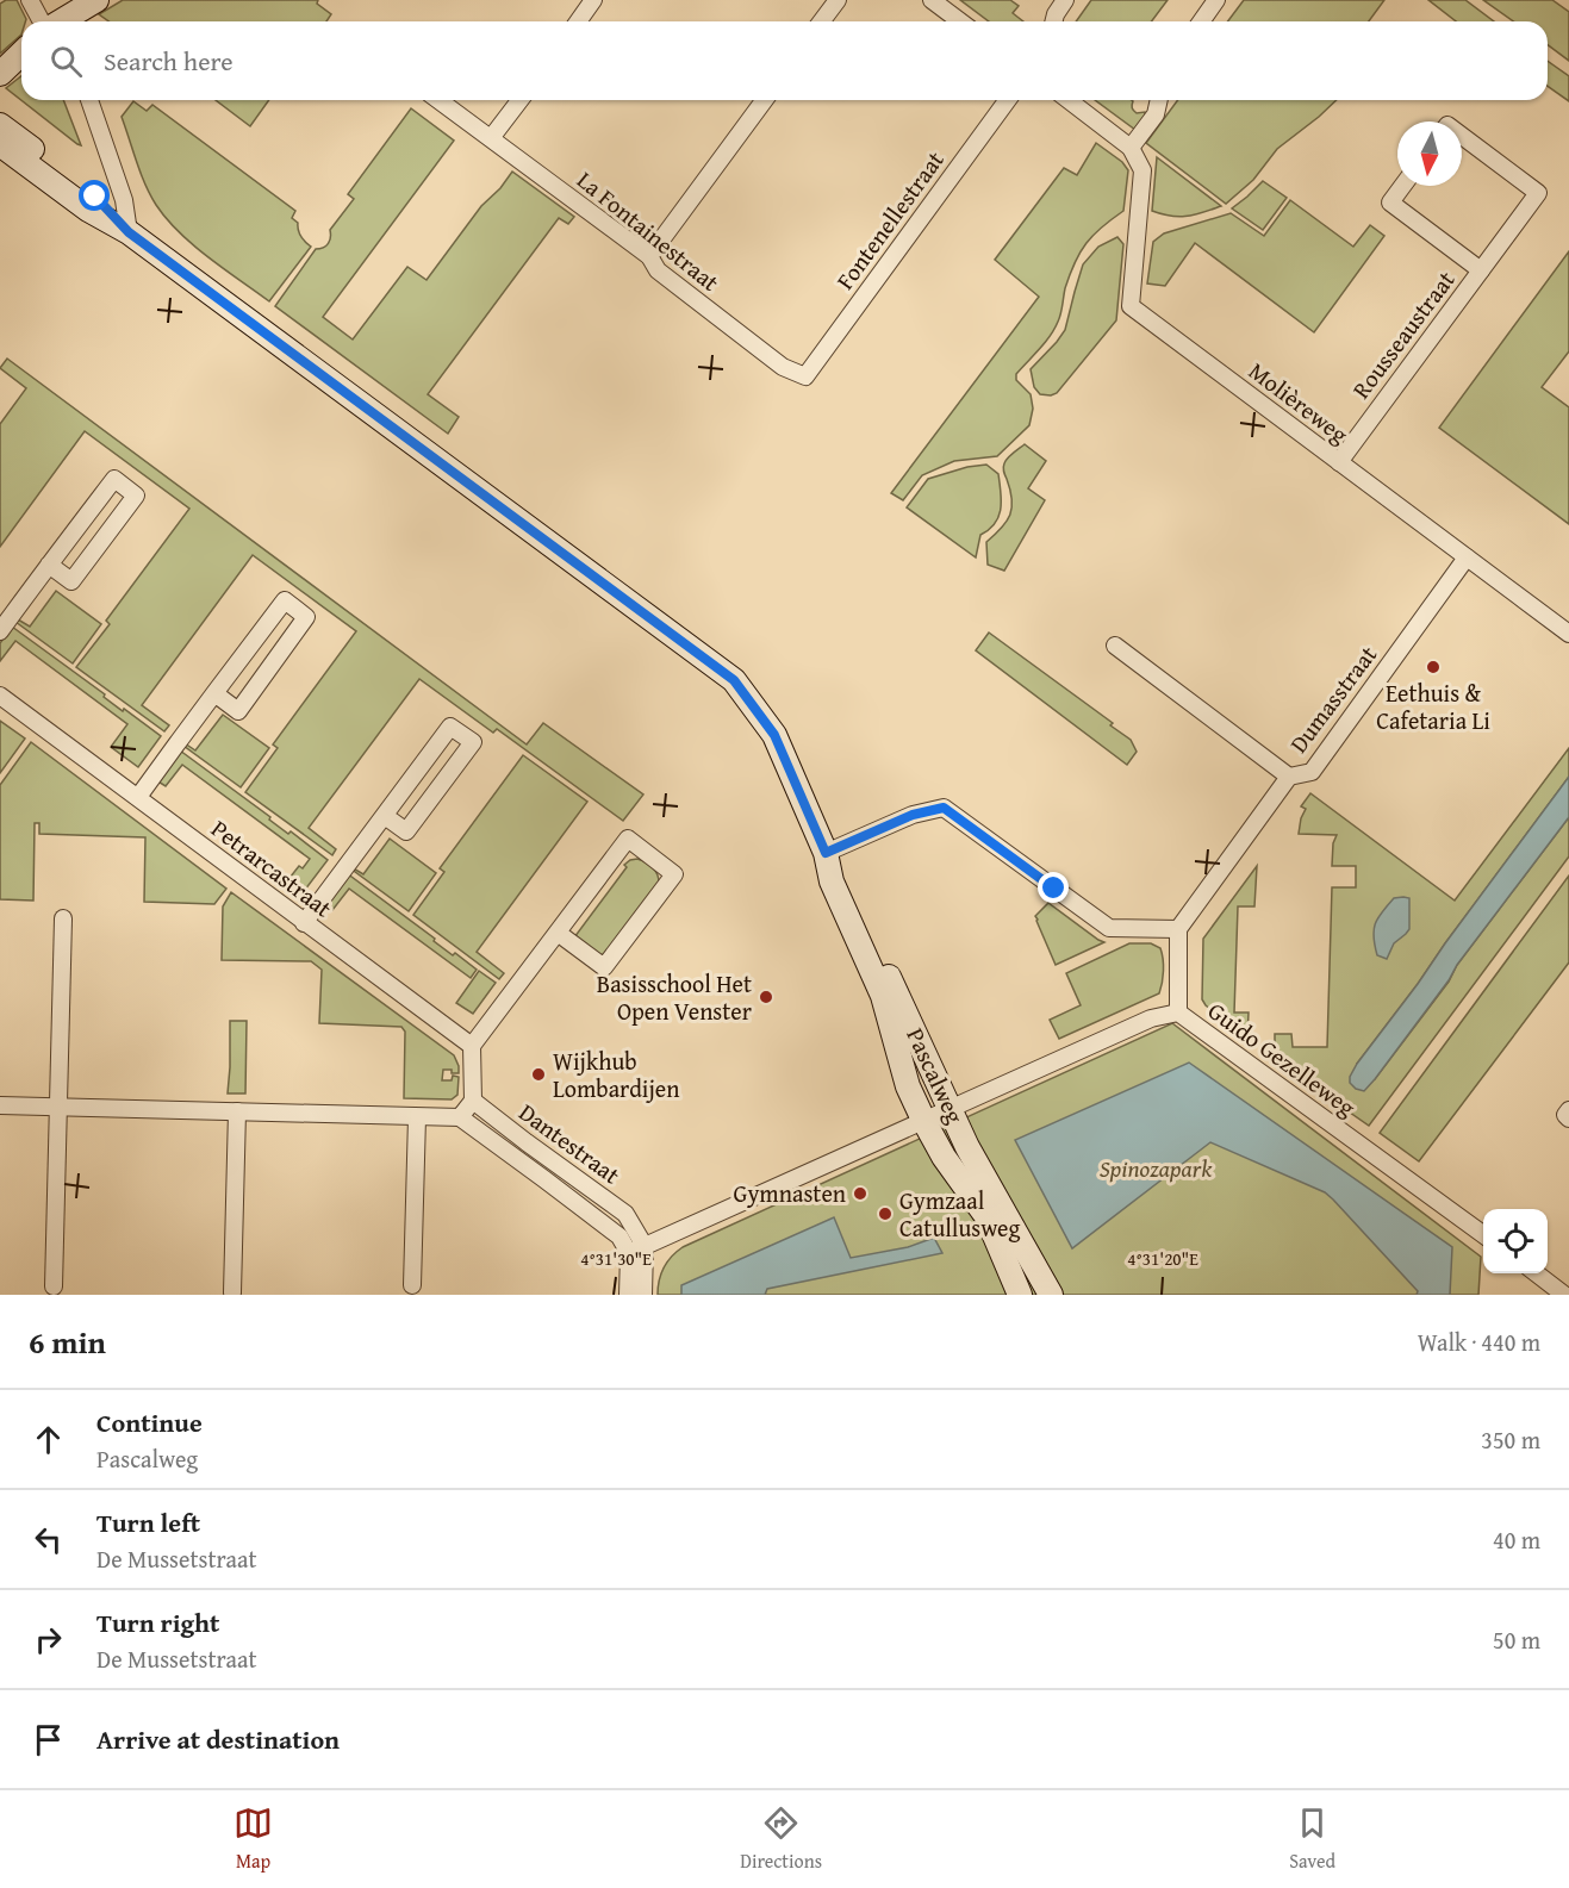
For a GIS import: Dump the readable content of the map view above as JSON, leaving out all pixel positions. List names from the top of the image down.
{
  "streets": {
    "street": [
      "Fontenellestraat",
      "La Fontainestraat",
      "Rousseaustraat",
      "Molièreweg",
      "Dumasstraat",
      "Petrarcastraat",
      "Guido Gezelleweg",
      "Pascalweg",
      "Dantestraat"
    ]
  },
  "crossings": [
    ["Fontenellestraat", "La Fontainestraat"],
    ["Rousseaustraat", "Molièreweg"],
    ["Molièreweg", "Dumasstraat"],
    ["Guido Gezelleweg", "Pascalweg"]
  ],
  "parks": ["Spinozapark"],
  "places": [
    "Eethuis & Cafetaria Li",
    "Basisschool Het Open Venster",
    "Wijkhub Lombardijen",
    "Gymnasten",
    "Gymzaal Catullusweg"
  ],
  "north": "bottom",
  "page": {
    "search": "Search here",
    "heading": ["6 min", "Walk · 440 m"],
    "list": [
      ["Continue", "Pascalweg", "350 m"],
      ["Turn left", "De Mussetstraat", "40 m"],
      ["Turn right", "De Mussetstraat", "50 m"],
      "Arrive at destination"
    ],
    "nav": ["Map", "Directions", "Saved"]
  },
  "coordinates": ["4°31'30\"E", "4°31'20\"E"]
}
